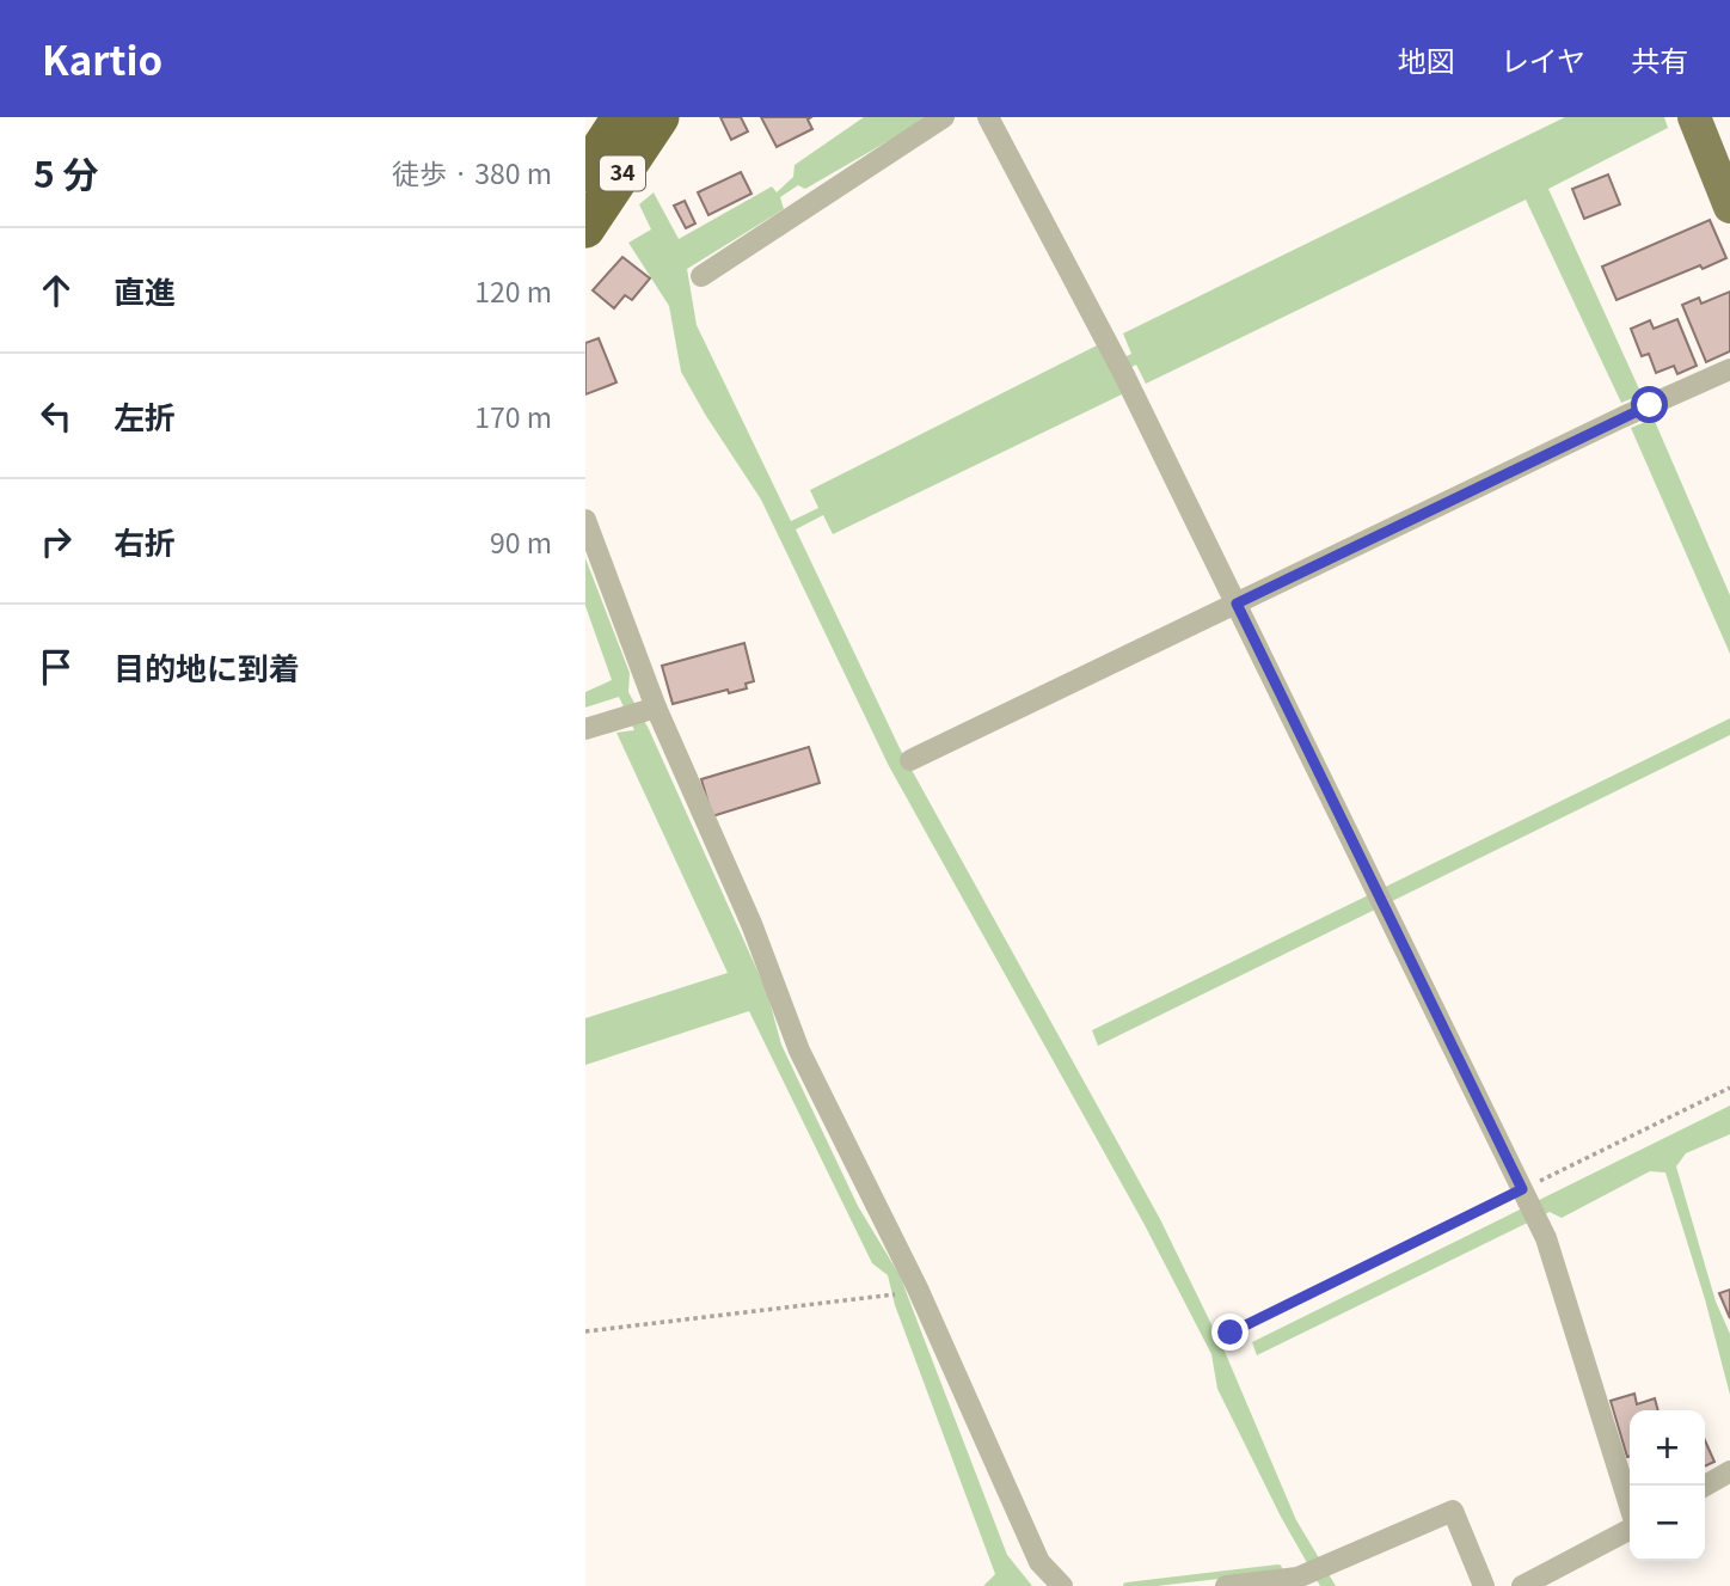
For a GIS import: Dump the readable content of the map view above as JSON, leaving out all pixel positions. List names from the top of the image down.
{
  "streets": {
    "highway": ["34"]
  },
  "page": {
    "header": "Kartio",
    "nav": ["地図", "レイヤ", "共有"],
    "heading": ["5 分", "徒歩 · 380 m"],
    "list": [
      ["直進", "120 m"],
      ["左折", "170 m"],
      ["右折", "90 m"],
      "目的地に到着"
    ],
    "map_buttons": ["+", "−"]
  }
}
